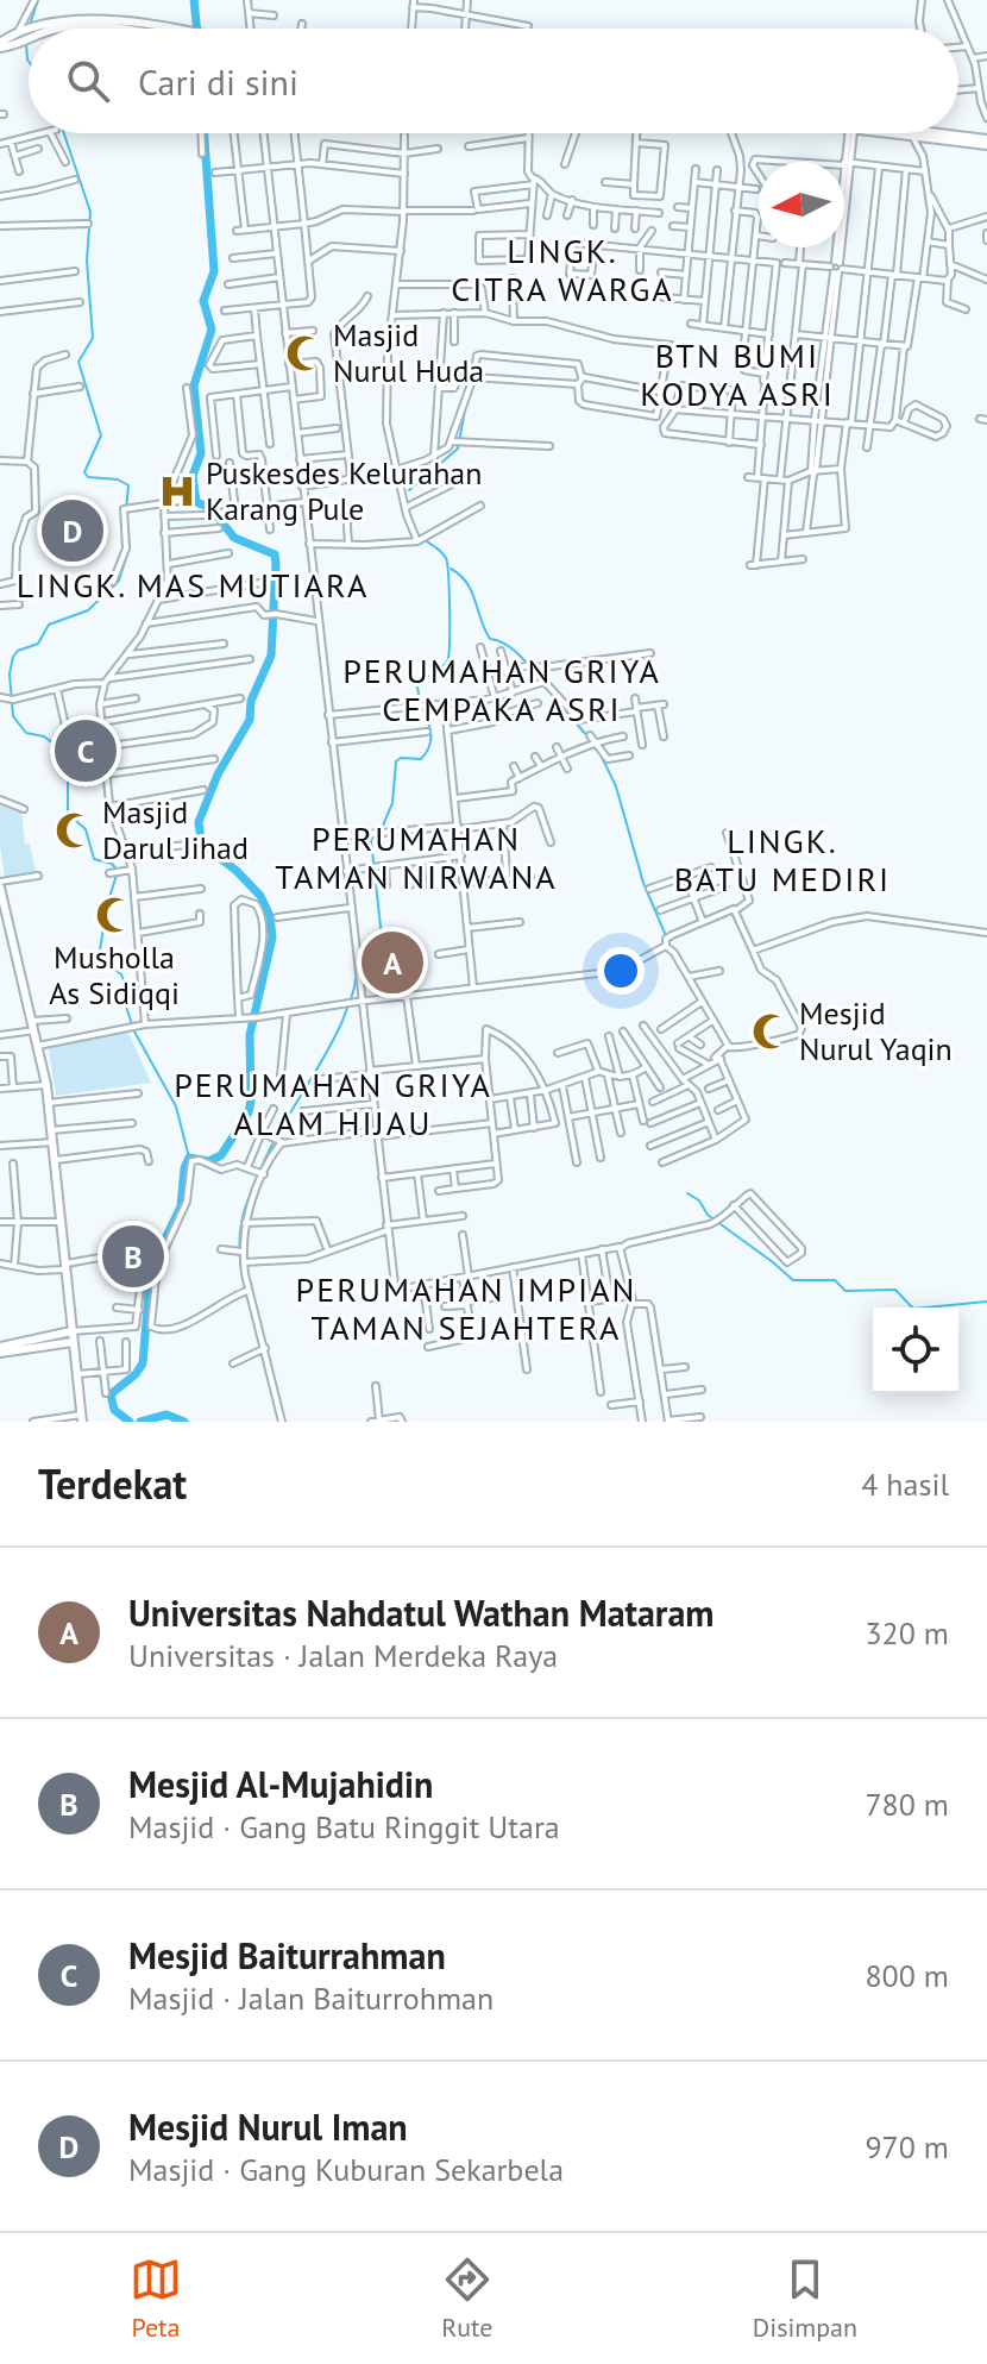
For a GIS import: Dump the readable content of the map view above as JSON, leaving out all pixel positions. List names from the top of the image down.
{
  "districts": [
    "LINGK. CITRA WARGA",
    "BTN BUMI KODYA ASRI",
    "LINGK. MAS MUTIARA",
    "PERUMAHAN GRIYA CEMPAKA ASRI",
    "PERUMAHAN TAMAN NIRWANA",
    "LINGK. BATU MEDIRI",
    "PERUMAHAN GRIYA ALAM HIJAU",
    "PERUMAHAN IMPIAN TAMAN SEJAHTERA"
  ],
  "places": {
    "mosque": [
      "Masjid Nurul Huda",
      "Masjid Darul Jihad",
      "Musholla As Sidiqqi",
      "Mesjid Nurul Yaqin"
    ],
    "hospital": ["Puskesdes Kelurahan Karang Pule"]
  },
  "north": "left",
  "page": {
    "search": "Cari di sini",
    "pins": [
      "D",
      "C",
      "A",
      "B"
    ],
    "heading": ["Terdekat", "4 hasil"],
    "list": [
      {
        "mark": "A",
        "name": "Universitas Nahdatul Wathan Mataram",
        "note": "Universitas · Jalan Merdeka Raya",
        "value": "320 m"
      },
      {
        "mark": "B",
        "name": "Mesjid Al-Mujahidin",
        "note": "Masjid · Gang Batu Ringgit Utara",
        "value": "780 m"
      },
      {
        "mark": "C",
        "name": "Mesjid Baiturrahman",
        "note": "Masjid · Jalan Baiturrohman",
        "value": "800 m"
      },
      {
        "mark": "D",
        "name": "Mesjid Nurul Iman",
        "note": "Masjid · Gang Kuburan Sekarbela",
        "value": "970 m"
      }
    ],
    "nav": ["Peta", "Rute", "Disimpan"]
  }
}
